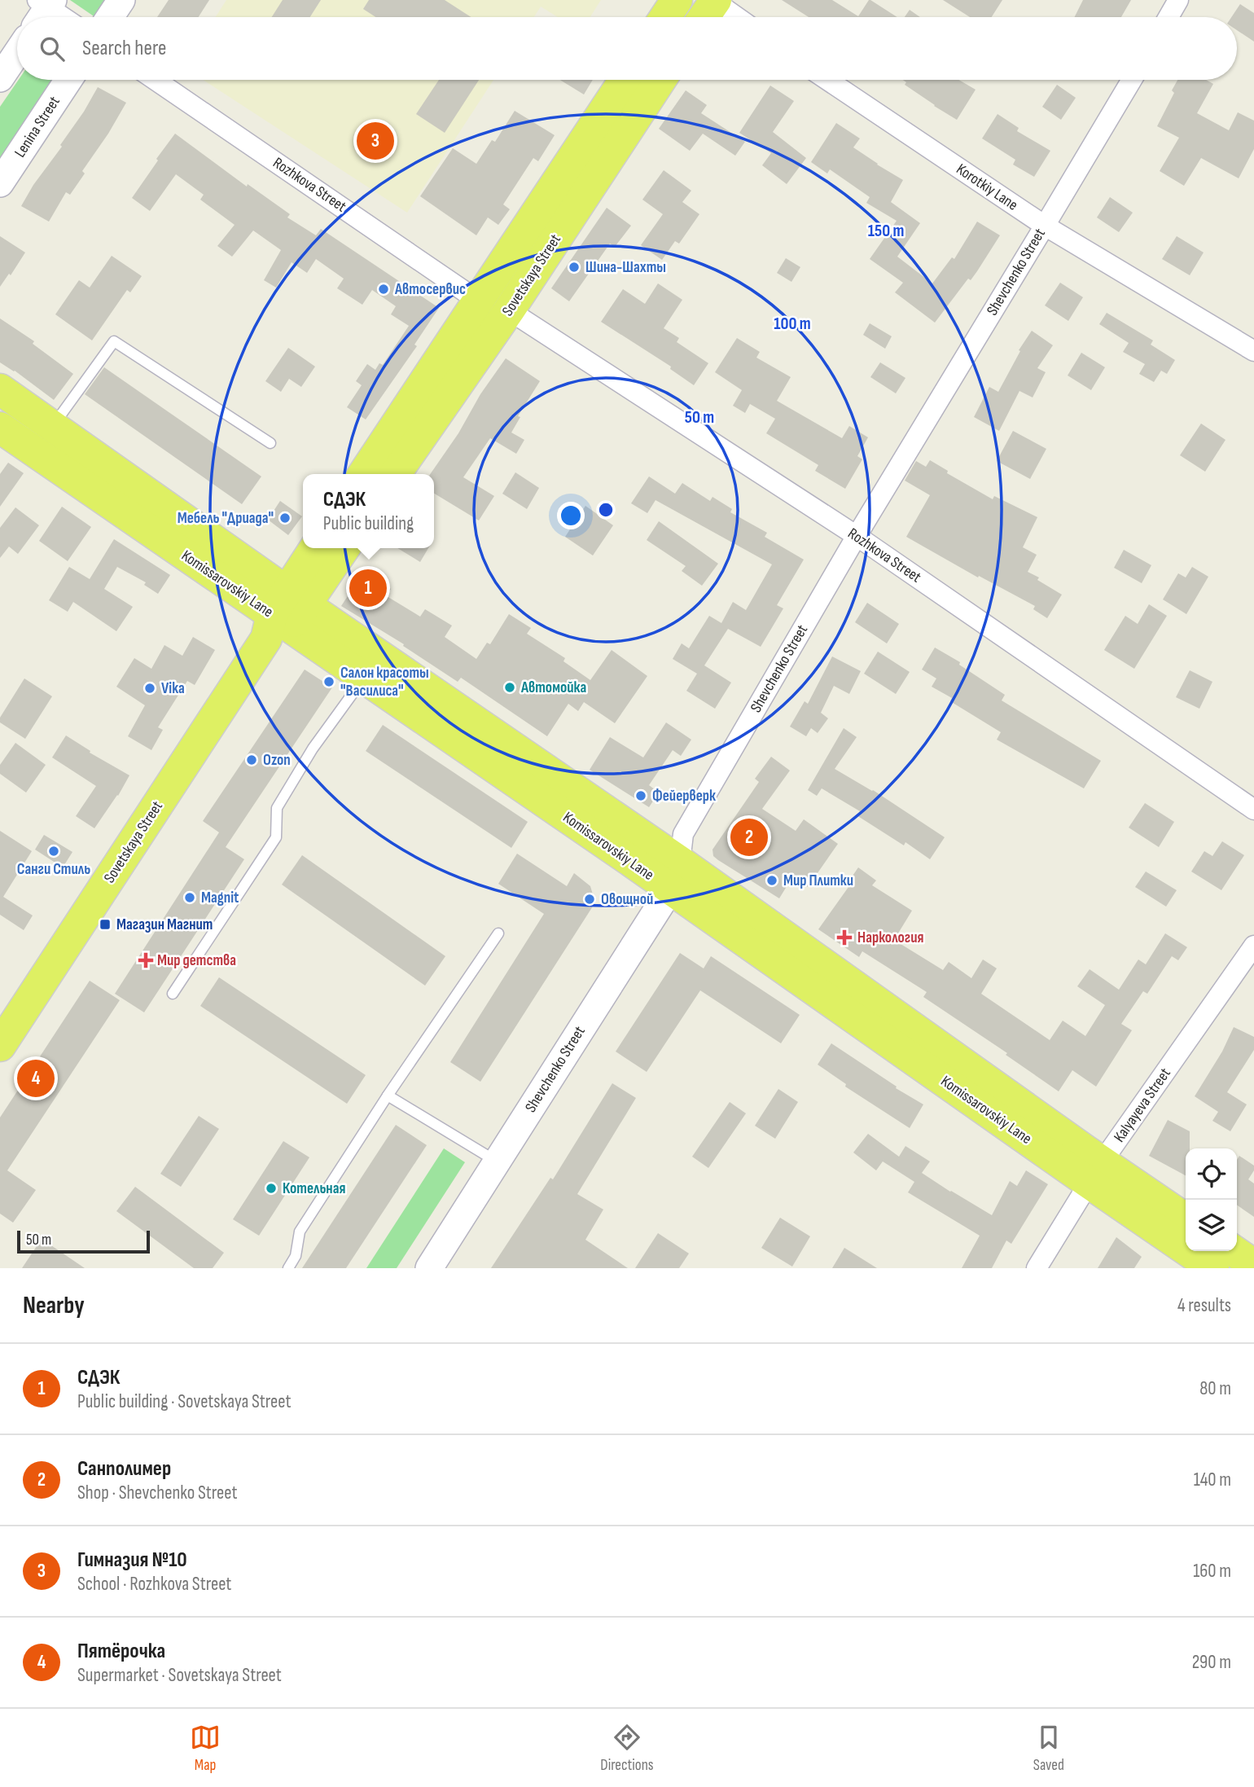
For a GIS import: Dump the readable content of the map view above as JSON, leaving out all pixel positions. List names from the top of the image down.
{
  "streets": {
    "main road": [
      "Lenina Street",
      "Shevchenko Street",
      "Sovetskaya Street",
      "Komissarovskiy Lane"
    ],
    "street": ["Rozhkova Street", "Korotkiy Lane", "Kalyayeva Street"]
  },
  "crossings": [
    ["Rozhkova Street", "Shevchenko Street"],
    ["Rozhkova Street", "Sovetskaya Street"],
    ["Korotkiy Lane", "Shevchenko Street"],
    ["Shevchenko Street", "Komissarovskiy Lane"],
    ["Sovetskaya Street", "Komissarovskiy Lane"],
    ["Komissarovskiy Lane", "Kalyayeva Street"]
  ],
  "places": {
    "other": [
      "Шина-Шахты",
      "Автосервис",
      "Мебель \"Дриада\"",
      "Салон красоты \"Василиса\"",
      "Автомойка",
      "Vika",
      "Ozon",
      "Фейерверк",
      "Санги Стиль",
      "Мир Плитки",
      "Magnit",
      "Овощной",
      "Котельная"
    ],
    "transit": ["Магазин Магнит"],
    "health": ["Наркология", "Мир детства"]
  },
  "scale_bar": "50 m",
  "page": {
    "search": "Search here",
    "pins": [
      "3",
      "1",
      "2",
      "4"
    ],
    "popup": ["СДЭК", "Public building"],
    "scale": "50 m",
    "heading": ["Nearby", "4 results"],
    "list": [
      {
        "mark": "1",
        "name": "СДЭК",
        "note": "Public building · Sovetskaya Street",
        "value": "80 m"
      },
      {
        "mark": "2",
        "name": "Санполимер",
        "note": "Shop · Shevchenko Street",
        "value": "140 m"
      },
      {
        "mark": "3",
        "name": "Гимназия №10",
        "note": "School · Rozhkova Street",
        "value": "160 m"
      },
      {
        "mark": "4",
        "name": "Пятёрочка",
        "note": "Supermarket · Sovetskaya Street",
        "value": "290 m"
      }
    ],
    "nav": ["Map", "Directions", "Saved"]
  },
  "rings": ["150 m", "100 m", "50 m"]
}
